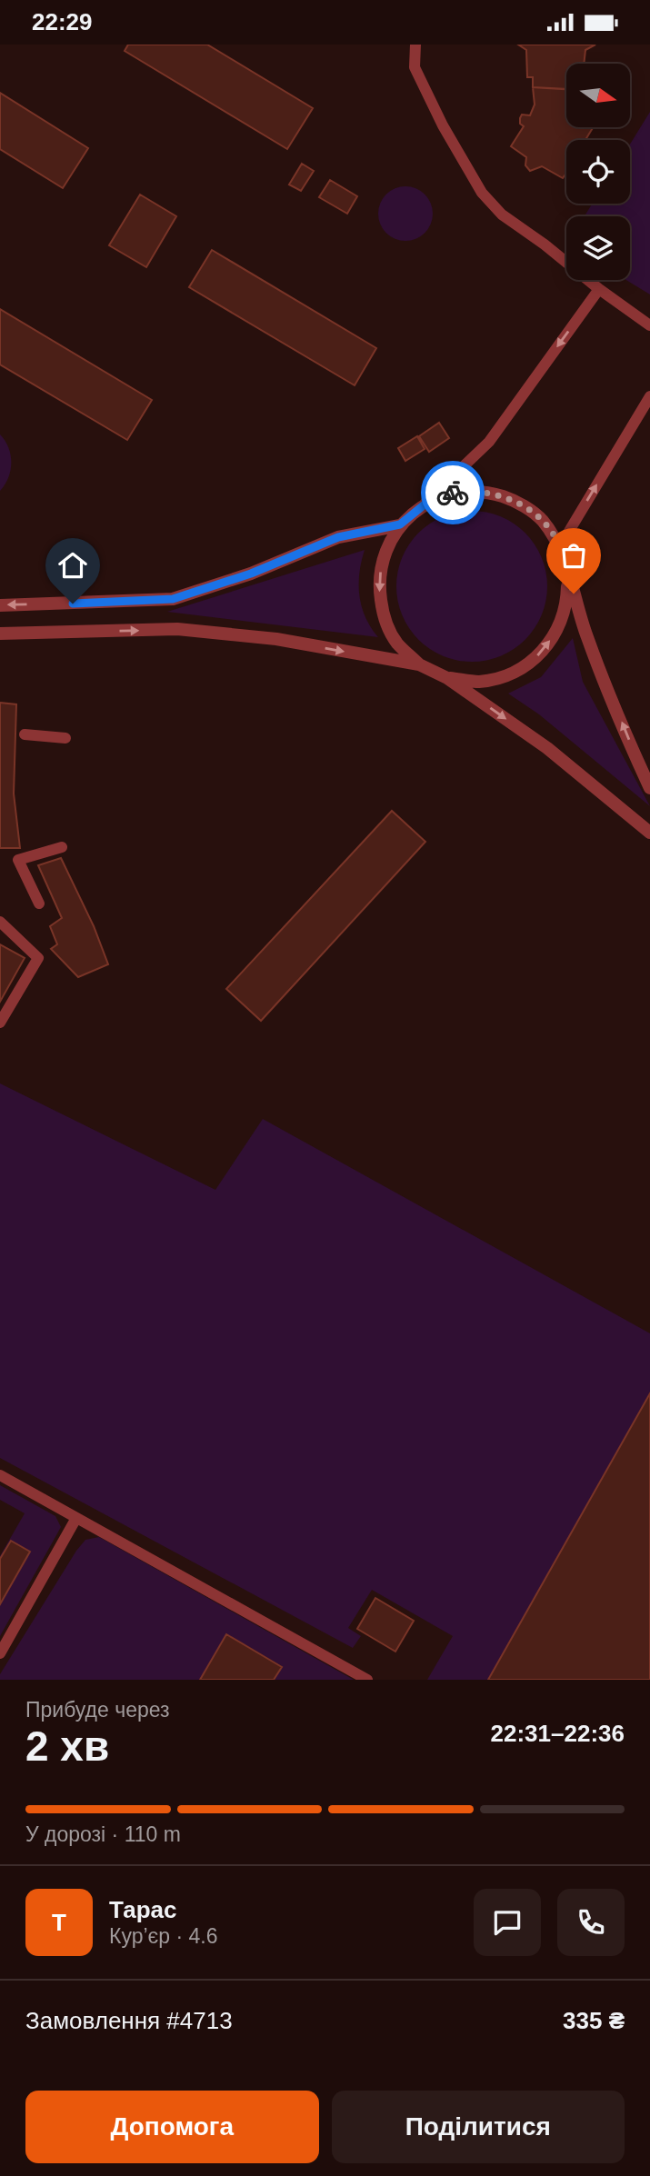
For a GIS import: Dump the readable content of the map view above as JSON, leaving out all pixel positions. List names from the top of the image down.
{
  "north": "right",
  "page": {
    "status": "22:29",
    "heading": ["2 хв", "Прибуде через", "22:31–22:36"],
    "panel": [
      "Тарас",
      "Кур’єр · 4.6",
      "Замовлення #4713",
      "335 ₴"
    ],
    "bar": "У дорозі · 110 m",
    "round": "Т",
    "buttons": ["Допомога", "Поділитися"]
  }
}
